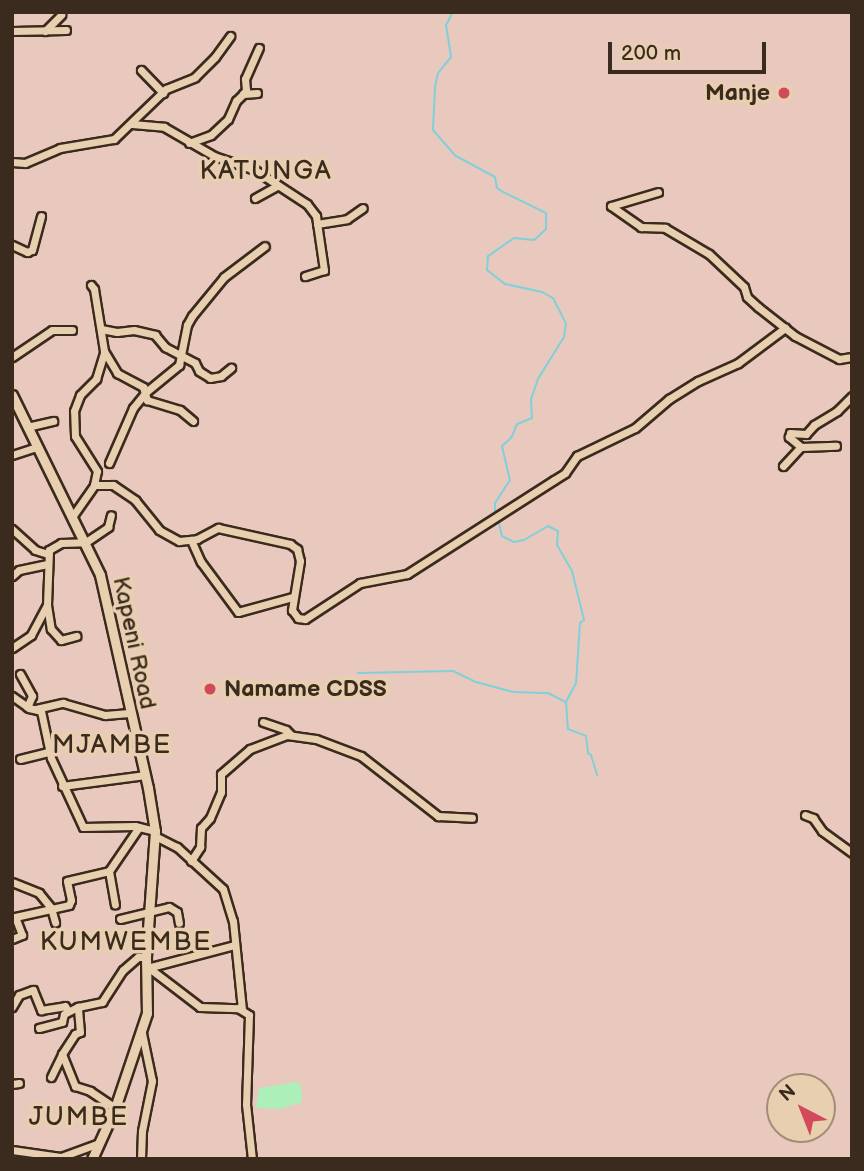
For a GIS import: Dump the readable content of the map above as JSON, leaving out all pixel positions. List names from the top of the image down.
{
  "streets": {
    "main road": ["Kapeni Road"]
  },
  "districts": [
    "KATUNGA",
    "MJAMBE",
    "KUMWEMBE",
    "JUMBE"
  ],
  "places": ["Manje", "Namame CDSS"],
  "scale_bar": "200 m",
  "north": "top left"
}
